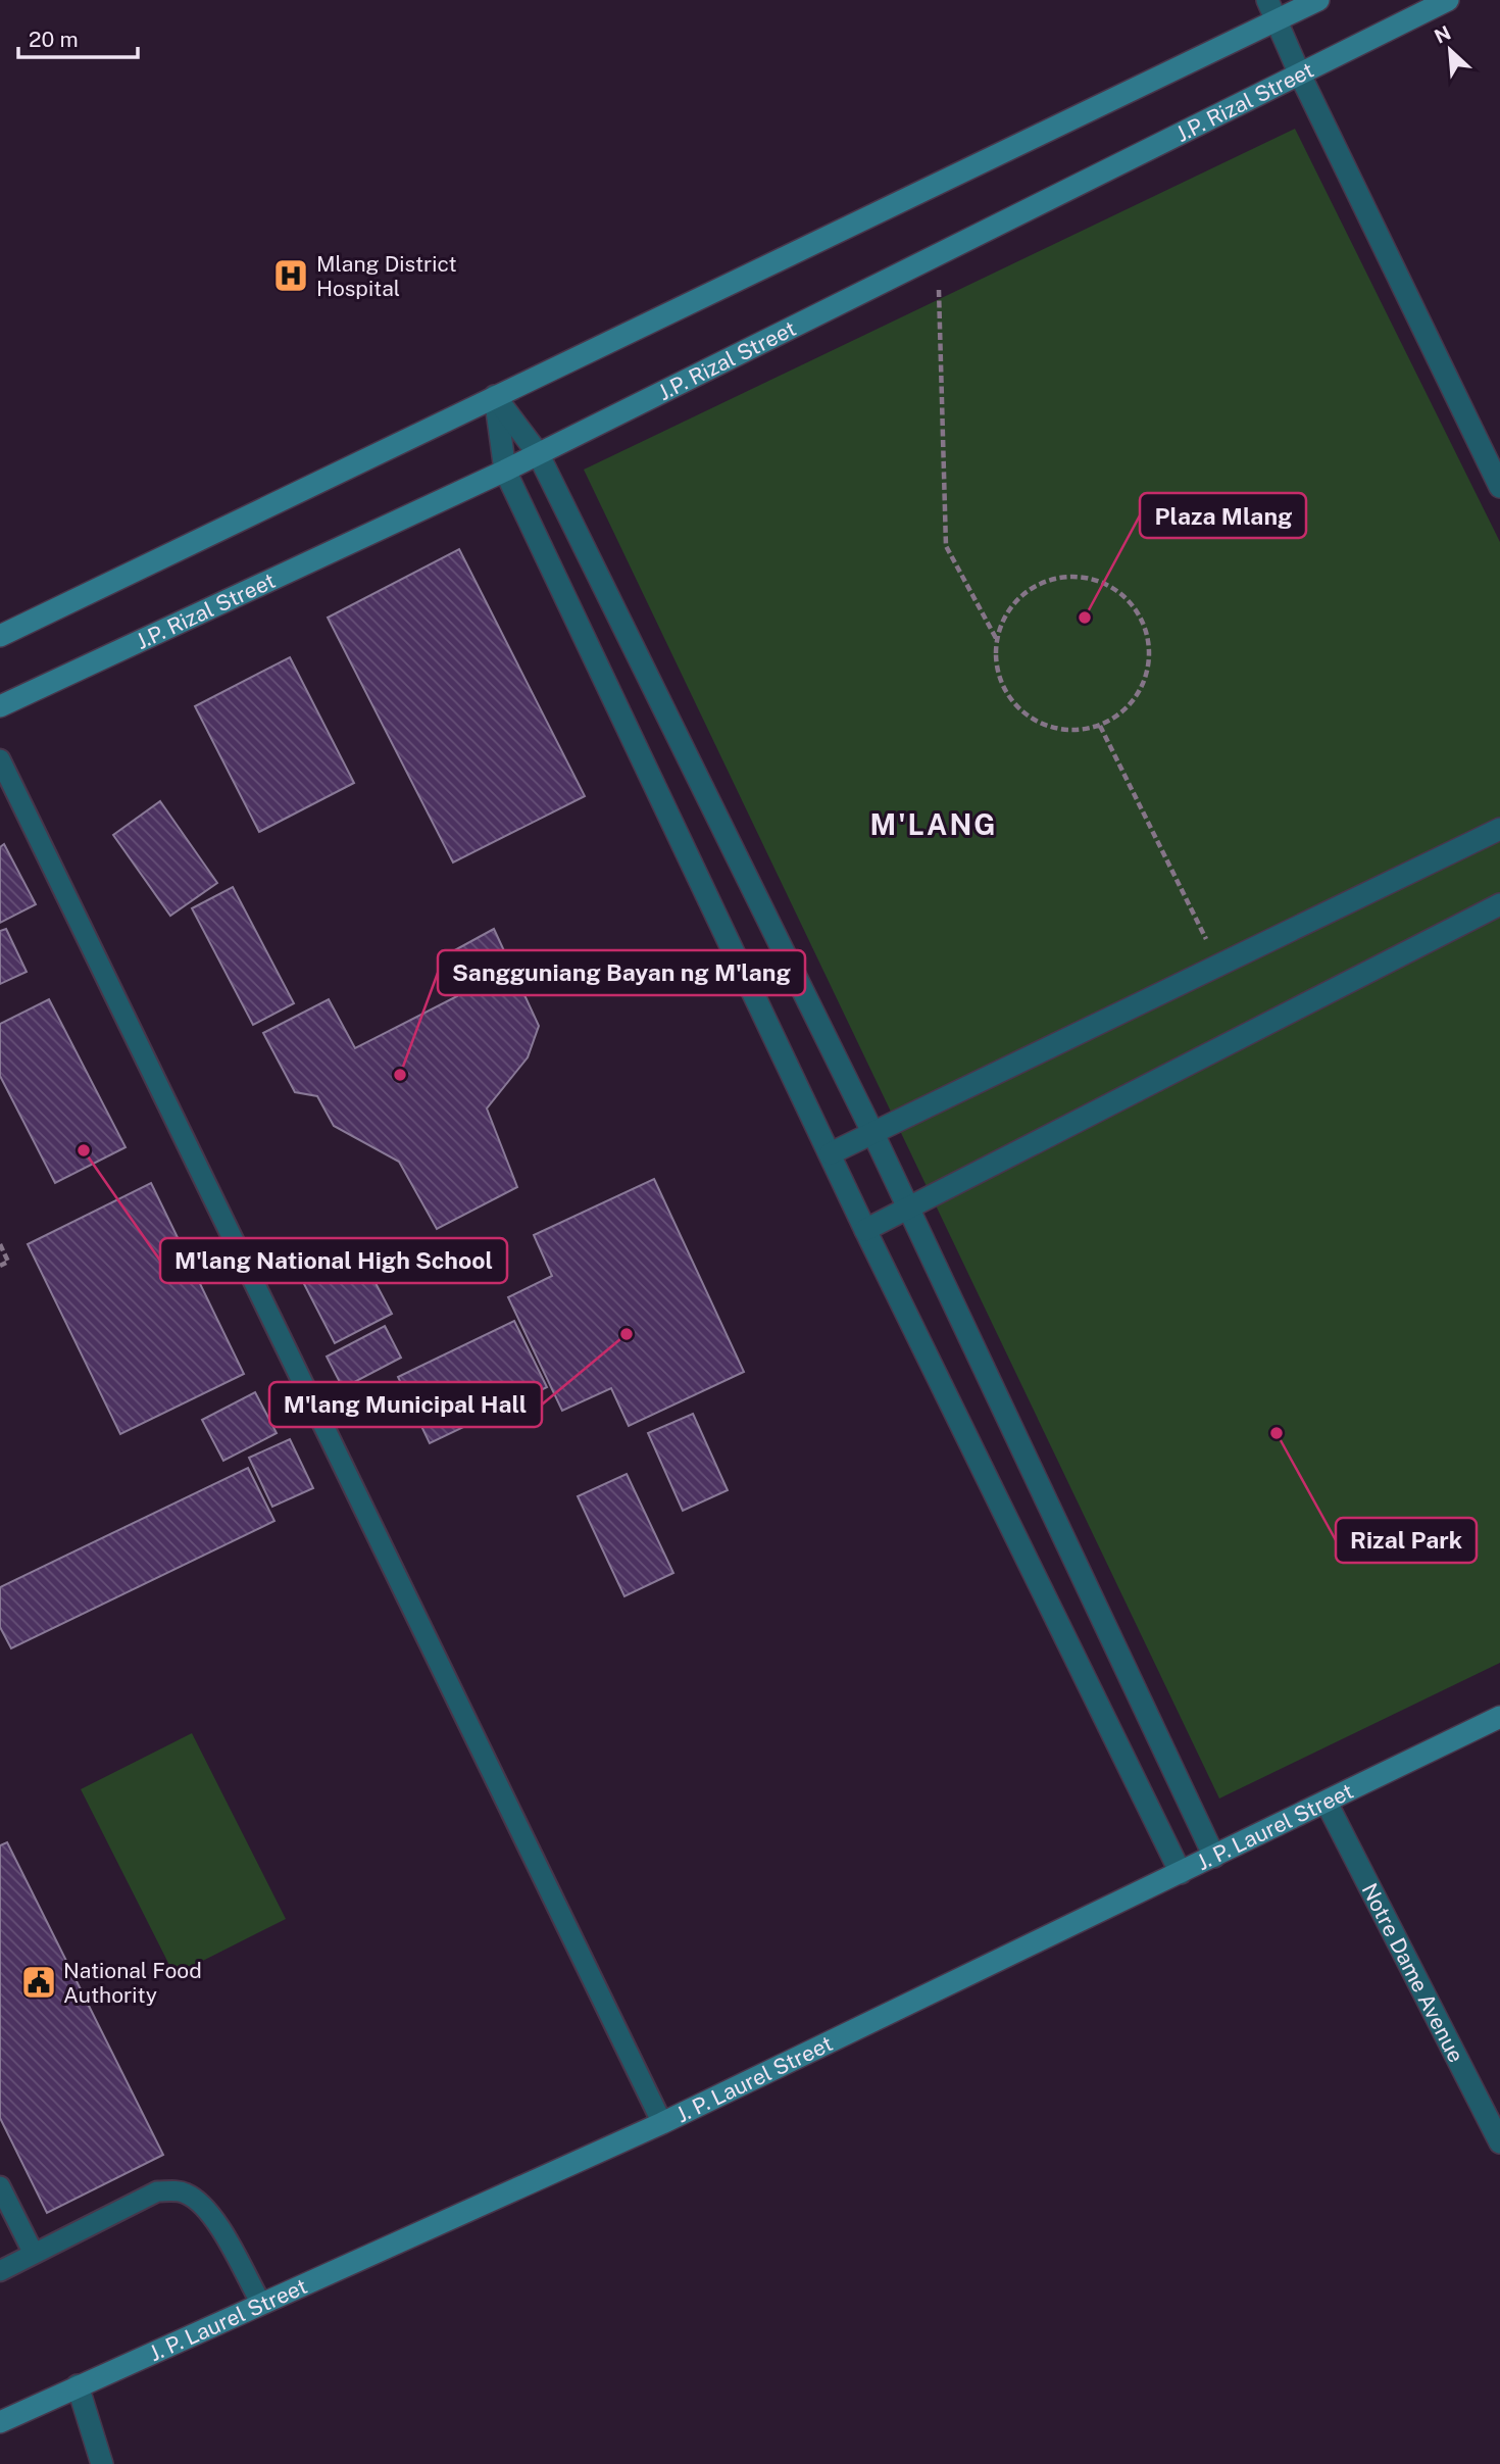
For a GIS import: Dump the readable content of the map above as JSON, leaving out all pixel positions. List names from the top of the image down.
{
  "streets": {
    "street": ["J.P. Rizal Street", "J. P. Laurel Street", "Notre Dame Avenue"]
  },
  "crossings": [
    ["J. P. Laurel Street", "Notre Dame Avenue"]
  ],
  "districts": ["M'LANG"],
  "places": {
    "hospital": ["Mlang District Hospital"],
    "other": [
      "Plaza Mlang",
      "Sangguniang Bayan ng M'lang",
      "M'lang National High School",
      "M'lang Municipal Hall",
      "Rizal Park"
    ],
    "public building": ["National Food Authority"]
  },
  "scale_bar": "20 m",
  "north": "top left"
}
